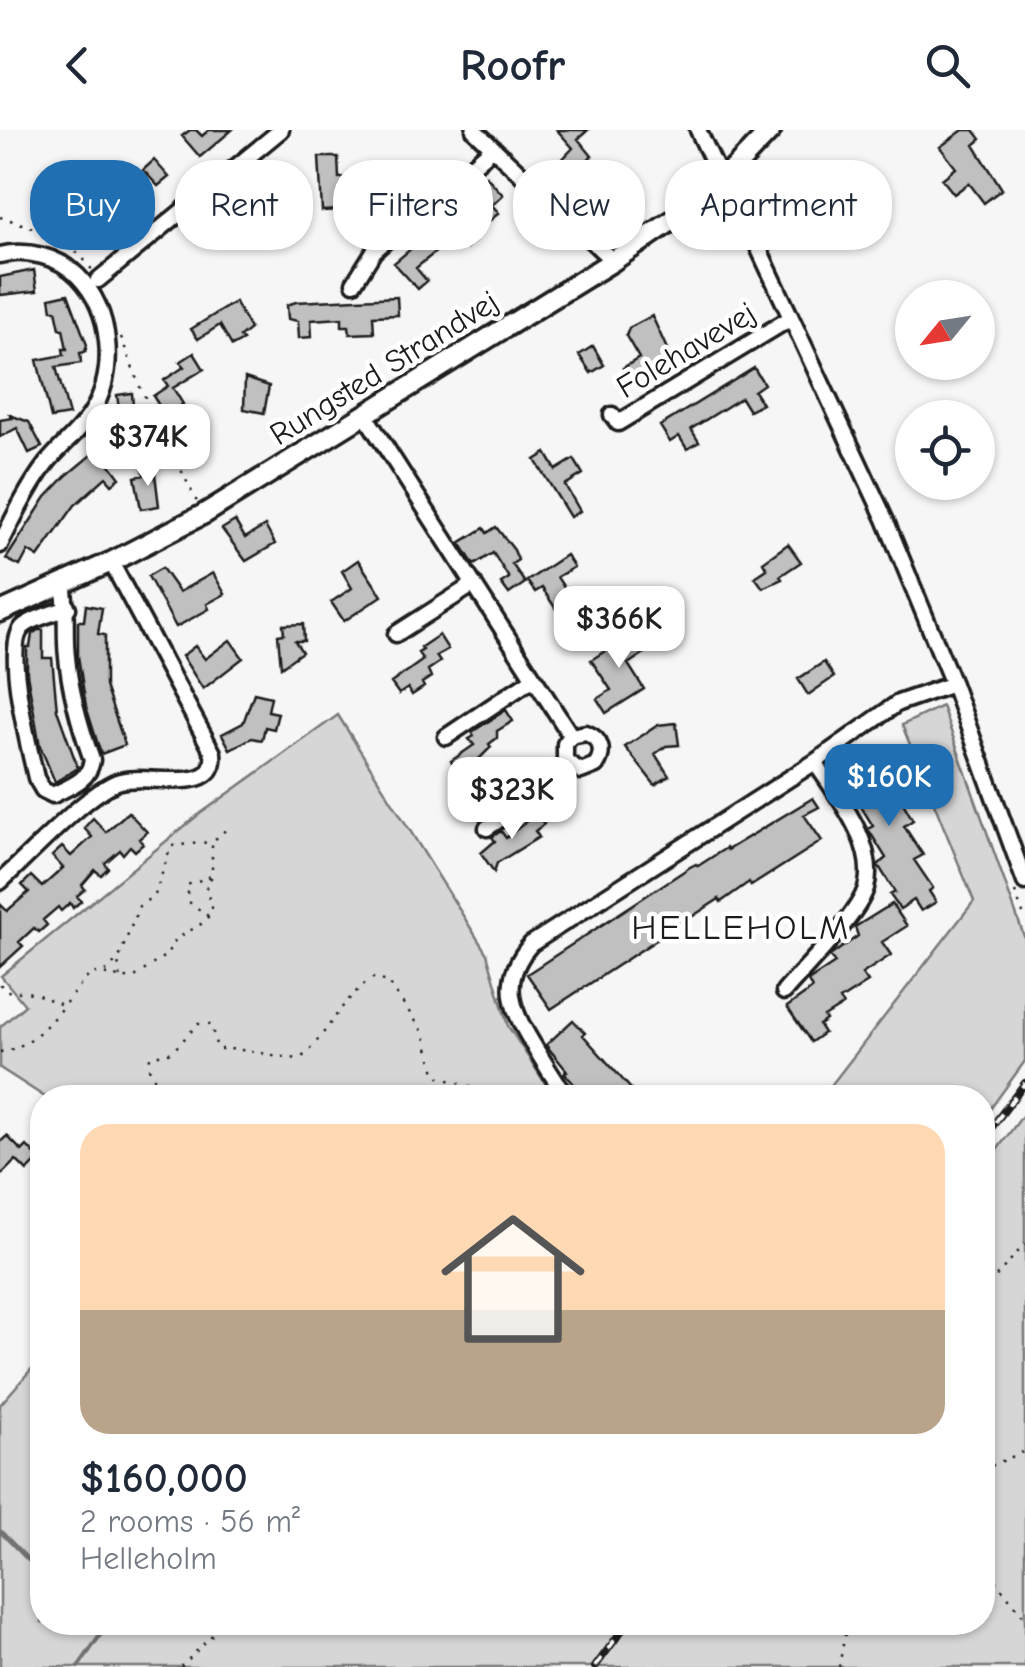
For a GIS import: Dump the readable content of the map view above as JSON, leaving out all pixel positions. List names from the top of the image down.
{
  "streets": {
    "main road": ["Rungsted Strandvej"],
    "street": ["Folehavevej"]
  },
  "districts": ["HELLEHOLM"],
  "north": "bottom left",
  "page": {
    "header": "Roofr",
    "chip": [
      "Buy",
      "Rent",
      "Filters",
      "New",
      "Apartment"
    ],
    "price": [
      "$374K",
      "$366K",
      "$160K",
      "$323K"
    ],
    "list": [
      {
        "name": "$160,000",
        "note": "2 rooms · 56 m² · Helleholm"
      }
    ]
  }
}
